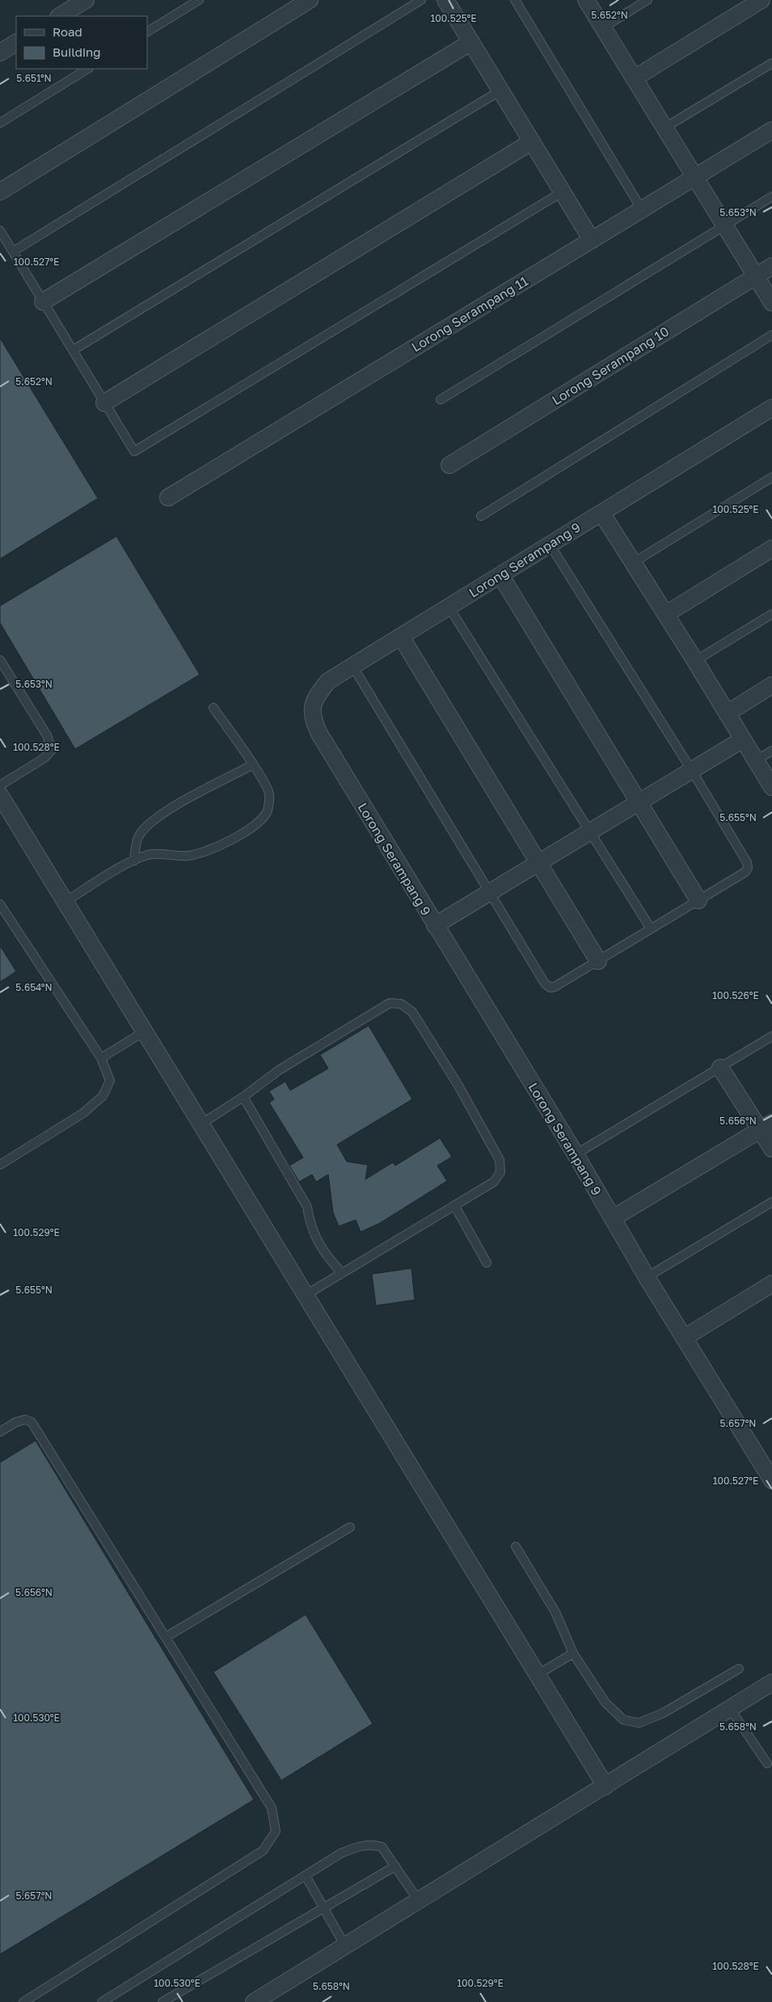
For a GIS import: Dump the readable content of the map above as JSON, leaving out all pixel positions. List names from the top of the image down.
{
  "streets": {
    "street": ["Lorong Serampang 11", "Lorong Serampang 10", "Lorong Serampang 9"]
  },
  "legend": ["Road", "Building"],
  "coordinates": [
    "5.652°N",
    "100.525°E",
    "5.651°N",
    "5.653°N",
    "100.527°E",
    "100.528°E",
    "5.655°N",
    "5.654°N",
    "100.526°E",
    "5.656°N",
    "100.529°E",
    "5.657°N",
    "100.530°E",
    "5.658°N"
  ]
}
